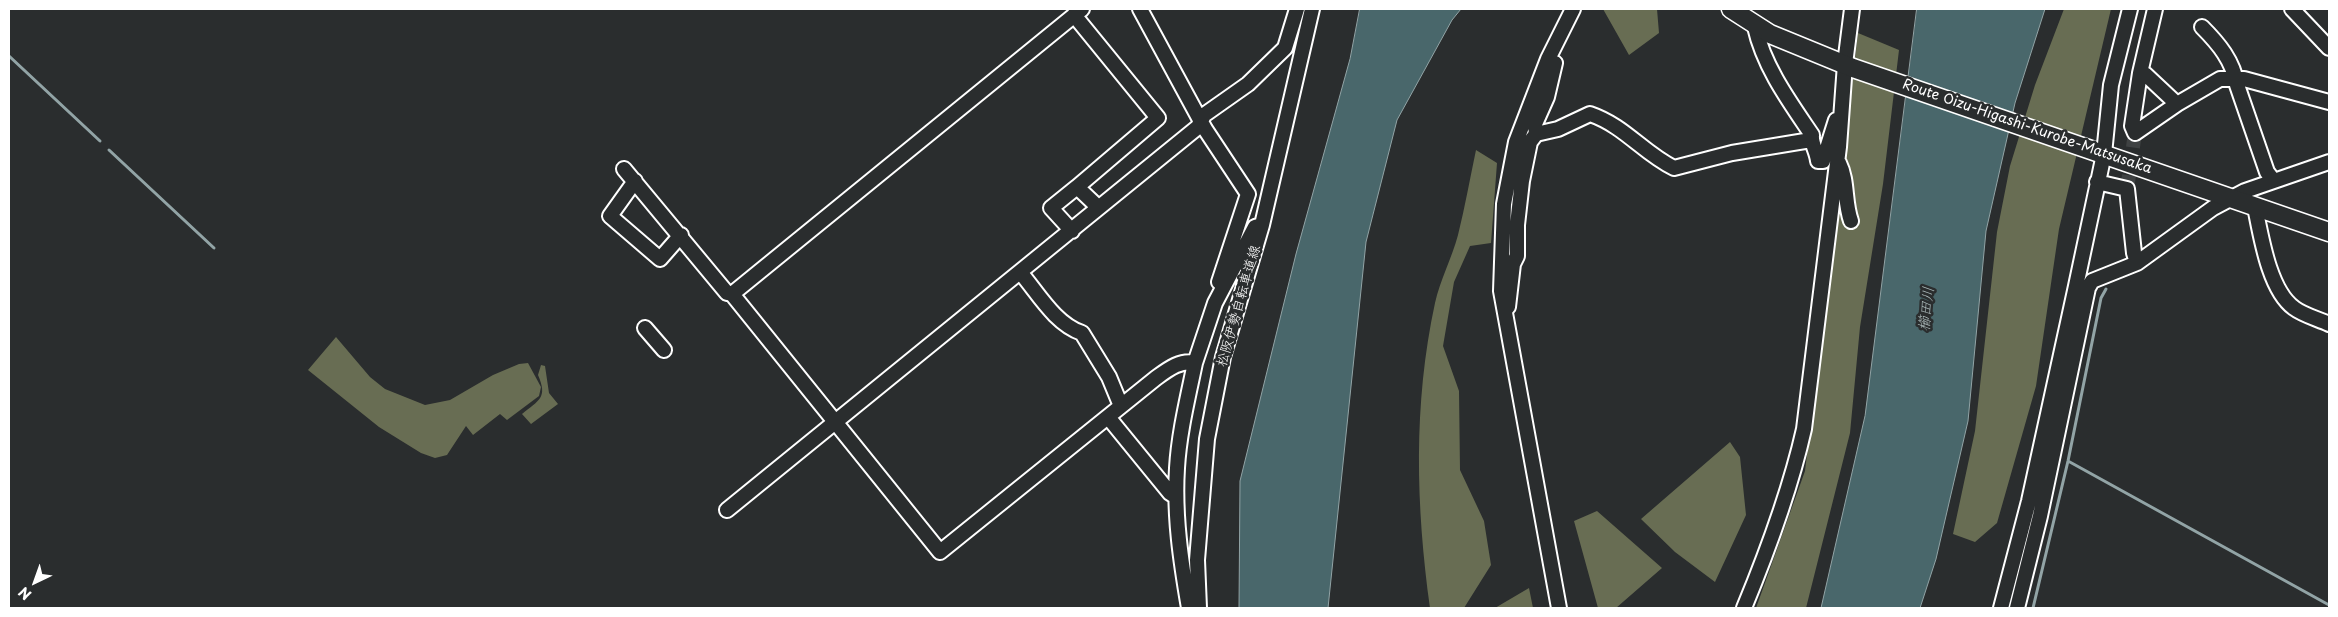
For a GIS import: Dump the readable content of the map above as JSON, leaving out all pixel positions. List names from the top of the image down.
{
  "streets": {
    "main road": ["Route Oizu-Higashi-Kurobe-Matsusaka"],
    "street": ["松阪伊勢自転車道線"]
  },
  "water": ["櫛田川"],
  "north": "bottom left"
}
